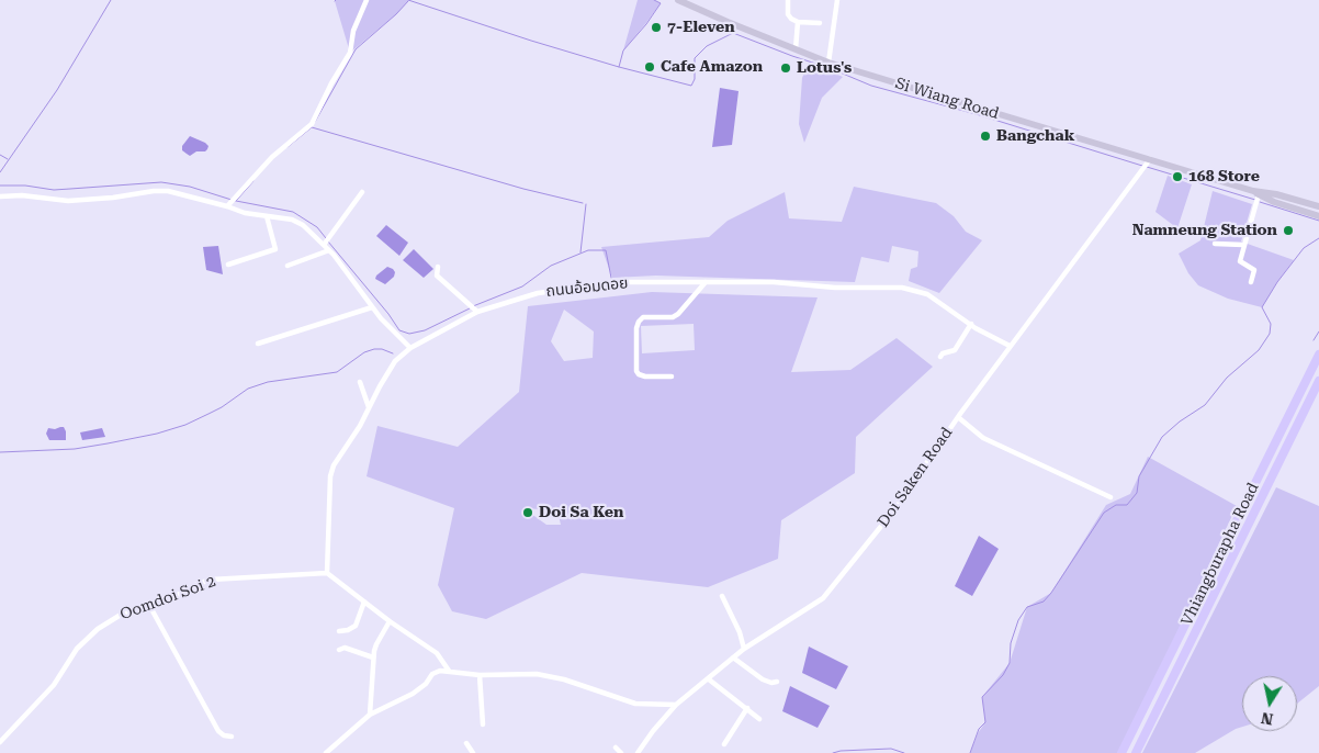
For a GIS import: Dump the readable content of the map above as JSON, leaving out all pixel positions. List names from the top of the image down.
{
  "streets": {
    "main road": ["Si Wiang Road", "Vhiangburapha Road"],
    "street": ["ถนนอ้อมดอย", "Doi Saken Road", "Oomdoi Soi 2"]
  },
  "crossings": [
    ["Si Wiang Road", "Doi Saken Road"],
    ["ถนนอ้อมดอย", "Doi Saken Road"],
    ["ถนนอ้อมดอย", "Oomdoi Soi 2"]
  ],
  "places": [
    "7-Eleven",
    "Cafe Amazon",
    "Lotus's",
    "Bangchak",
    "168 Store",
    "Namneung Station",
    "Doi Sa Ken"
  ],
  "north": "bottom"
}
